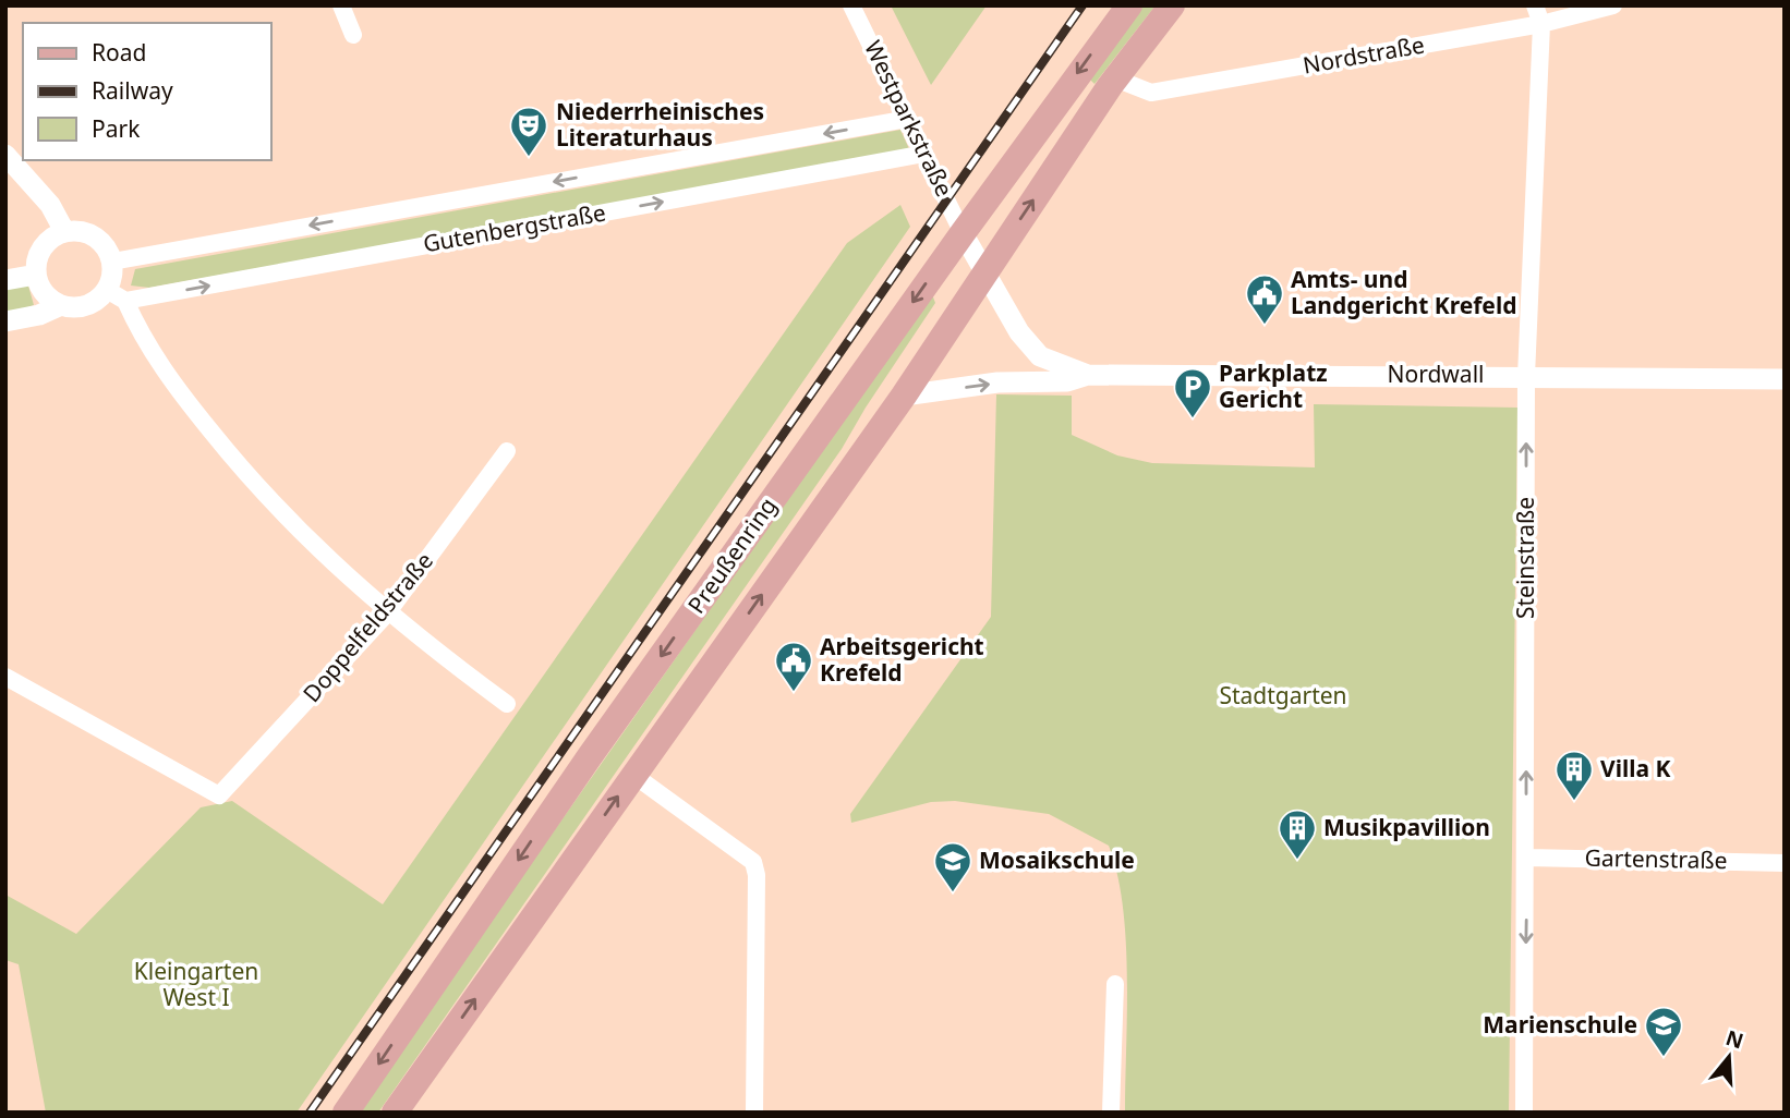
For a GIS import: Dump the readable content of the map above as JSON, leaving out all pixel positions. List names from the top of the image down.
{
  "streets": {
    "main road": ["Preußenring"],
    "street": [
      "Nordstraße",
      "Westparkstraße",
      "Gutenbergstraße",
      "Nordwall",
      "Steinstraße",
      "Doppelfeldstraße",
      "Gartenstraße"
    ]
  },
  "crossings": [
    ["Nordstraße", "Preußenring"],
    ["Nordstraße", "Steinstraße"],
    ["Westparkstraße", "Gutenbergstraße"],
    ["Westparkstraße", "Nordwall"],
    ["Westparkstraße", "Preußenring"],
    ["Nordwall", "Preußenring"],
    ["Nordwall", "Steinstraße"],
    ["Steinstraße", "Gartenstraße"]
  ],
  "parks": ["Stadtgarten", "Kleingarten West I"],
  "places": {
    "theatre": ["Niederrheinisches Literaturhaus"],
    "public building": ["Amts- und Landgericht Krefeld", "Arbeitsgericht Krefeld"],
    "parking": ["Parkplatz Gericht"],
    "building": ["Villa K", "Musikpavillion"],
    "school or university": ["Mosaikschule", "Marienschule"]
  },
  "legend": ["Road", "Railway", "Park"],
  "north": "top"
}
